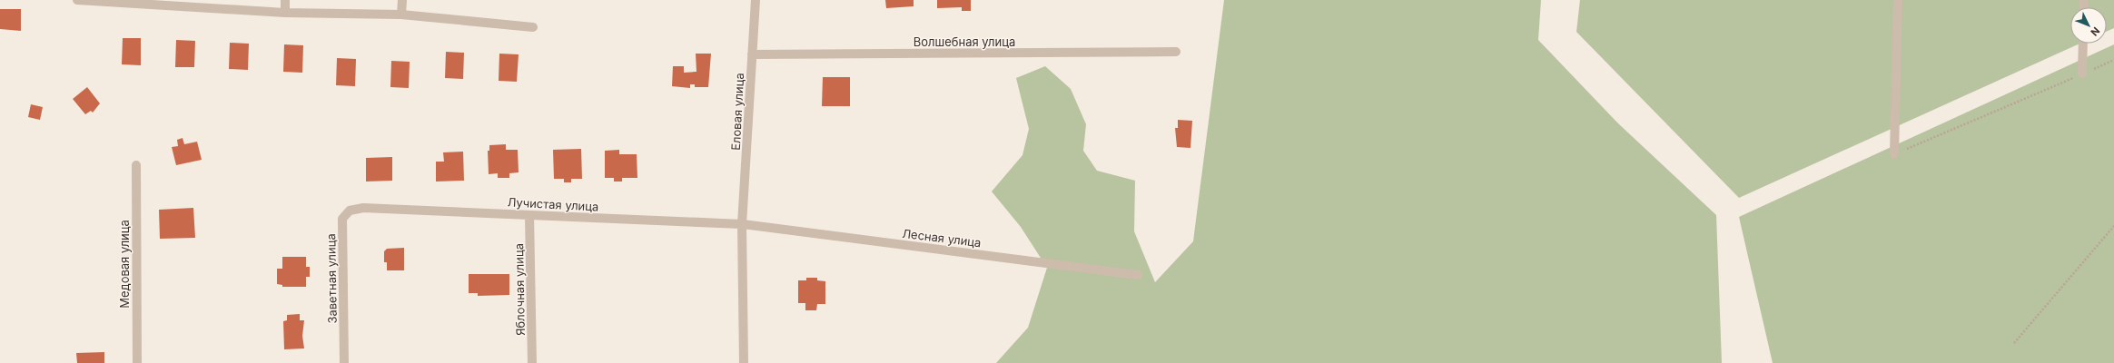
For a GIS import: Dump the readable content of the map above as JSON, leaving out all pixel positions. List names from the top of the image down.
{
  "streets": {
    "street": [
      "Волшебная улица",
      "Еловая улица",
      "Лучистая улица",
      "Лесная улица",
      "Медовая улица",
      "Заветная улица",
      "Яблочная улица"
    ]
  },
  "crossings": [
    ["Волшебная улица", "Еловая улица"],
    ["Еловая улица", "Лучистая улица"],
    ["Еловая улица", "Лесная улица"],
    ["Лучистая улица", "Лесная улица"],
    ["Лучистая улица", "Заветная улица"],
    ["Лучистая улица", "Яблочная улица"]
  ],
  "north": "bottom right"
}
